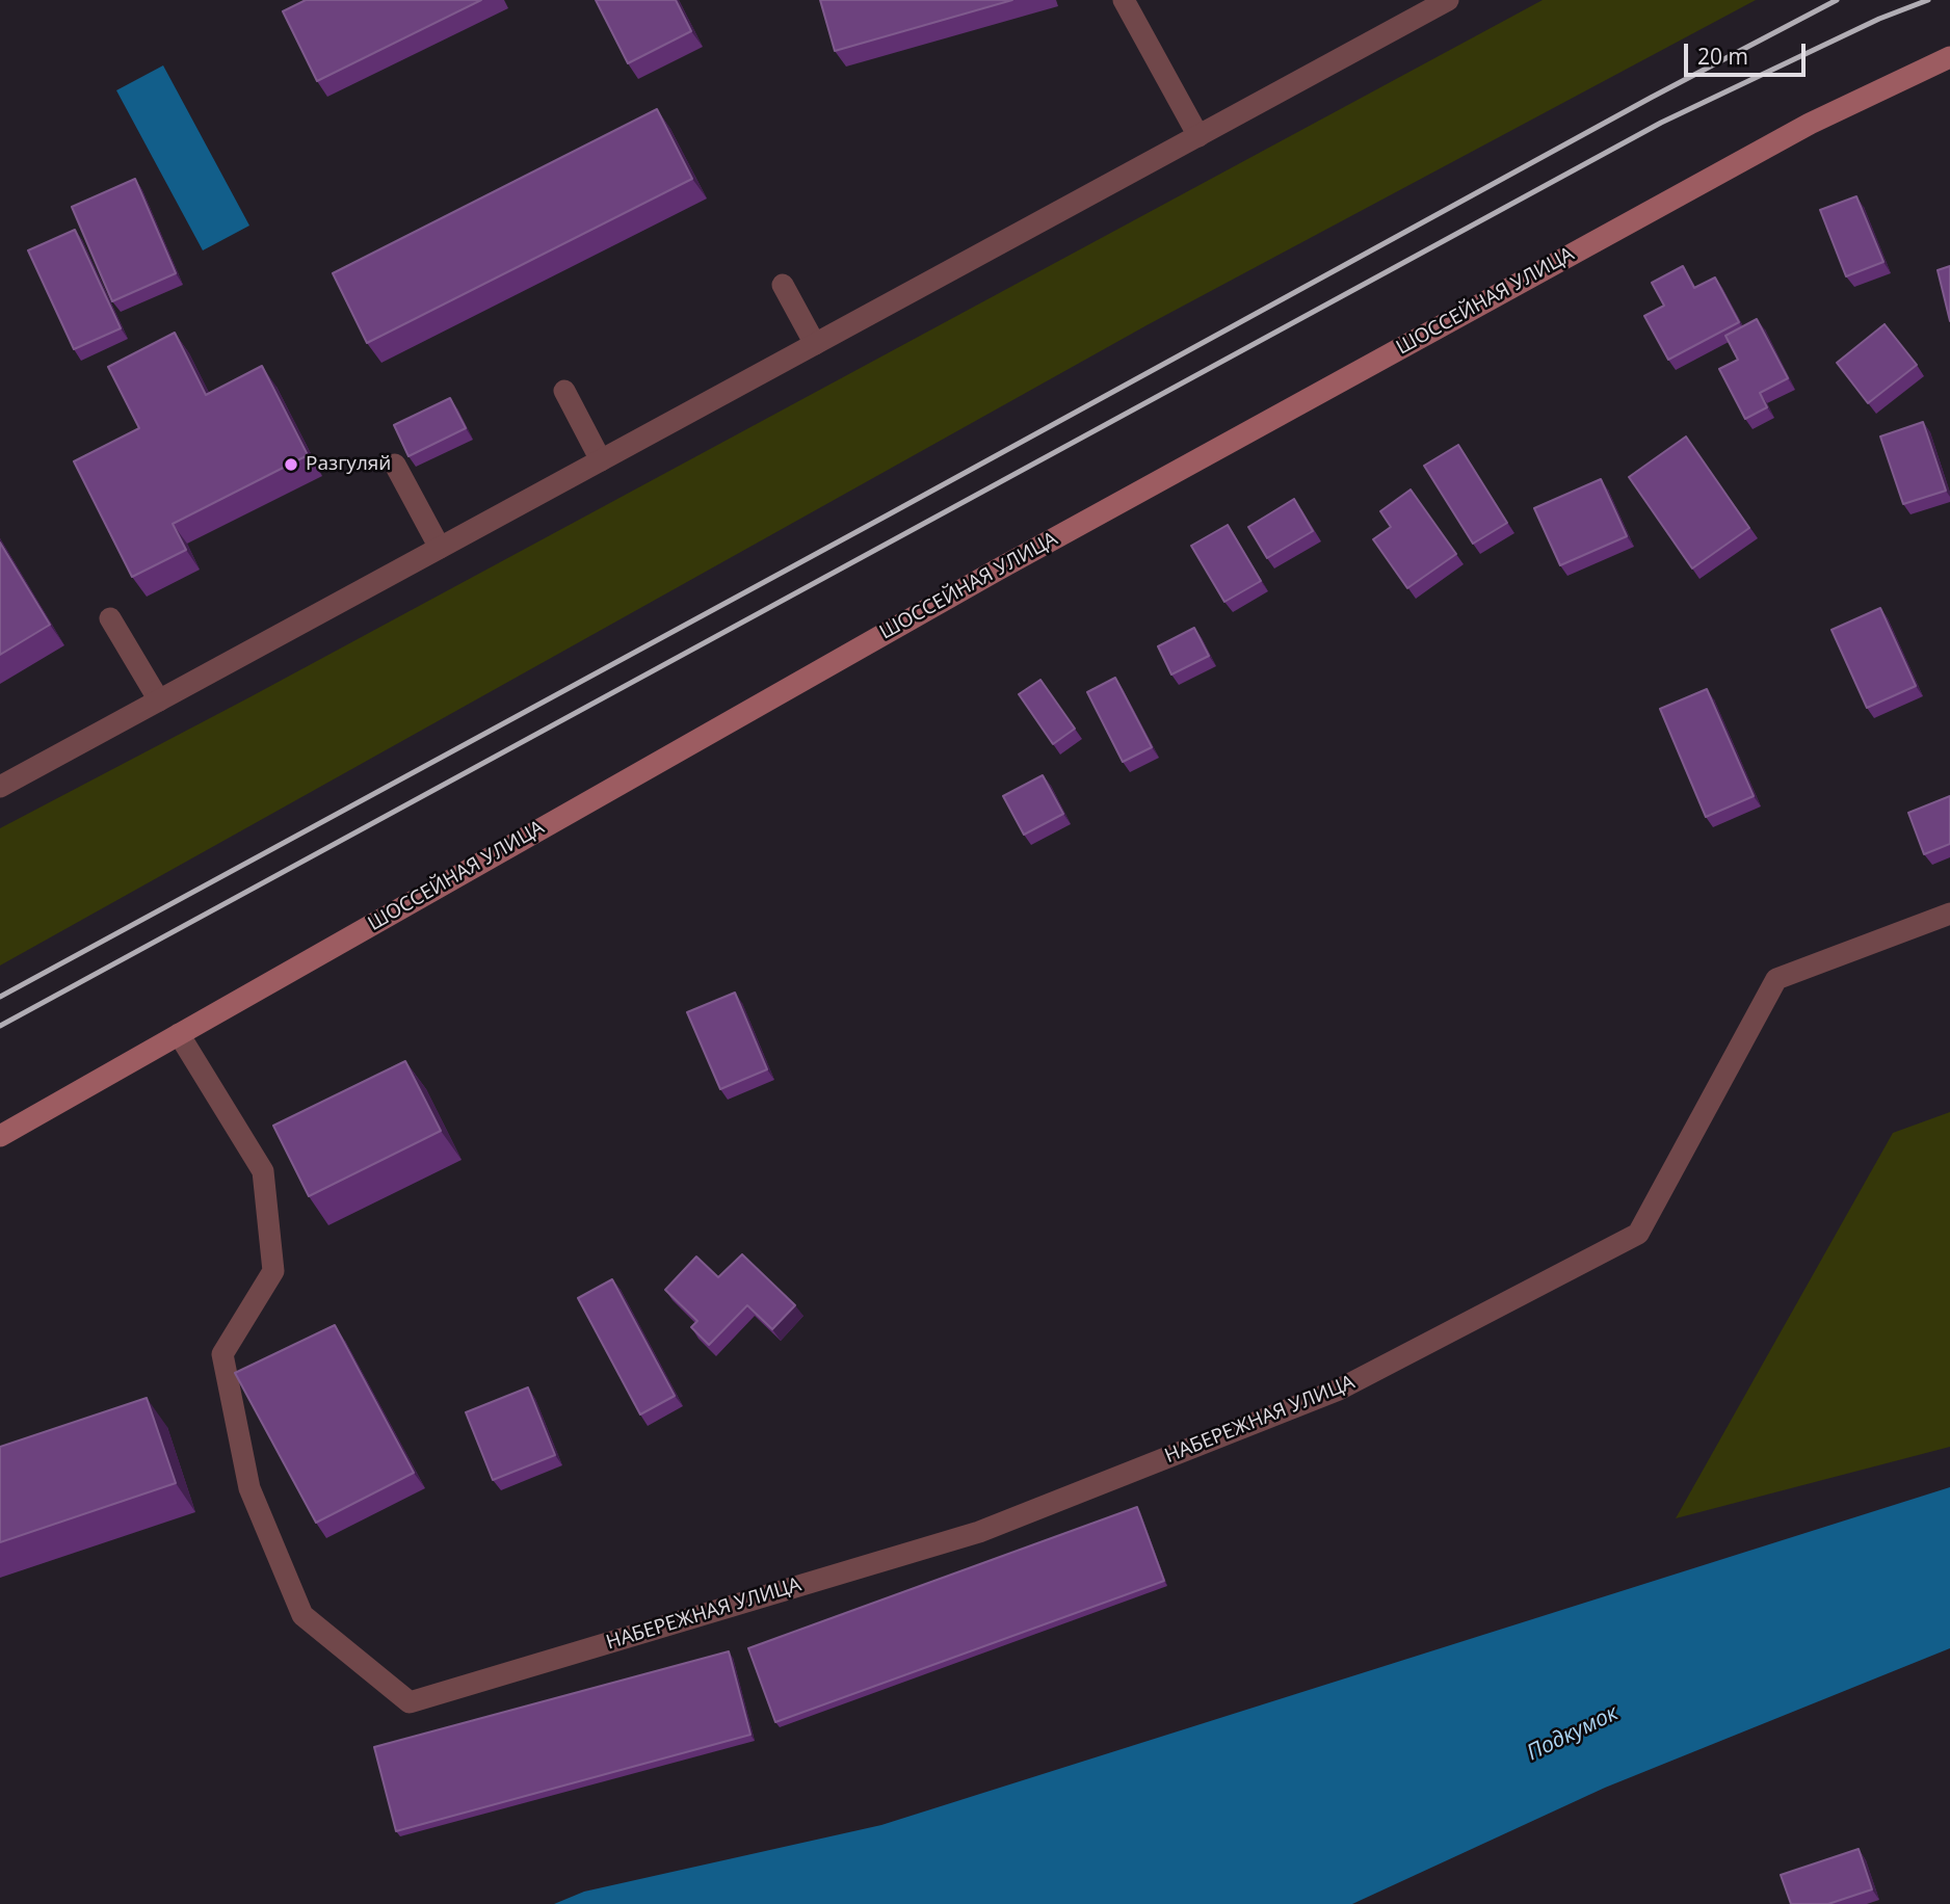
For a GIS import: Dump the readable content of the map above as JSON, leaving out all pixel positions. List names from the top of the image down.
{
  "streets": {
    "main road": ["ШОССЕЙНАЯ УЛИЦА"],
    "street": ["НАБЕРЕЖНАЯ УЛИЦА"]
  },
  "crossings": [
    ["ШОССЕЙНАЯ УЛИЦА", "НАБЕРЕЖНАЯ УЛИЦА"]
  ],
  "water": ["Подкумок"],
  "places": ["Разгуляй"],
  "scale_bar": "20 m"
}
